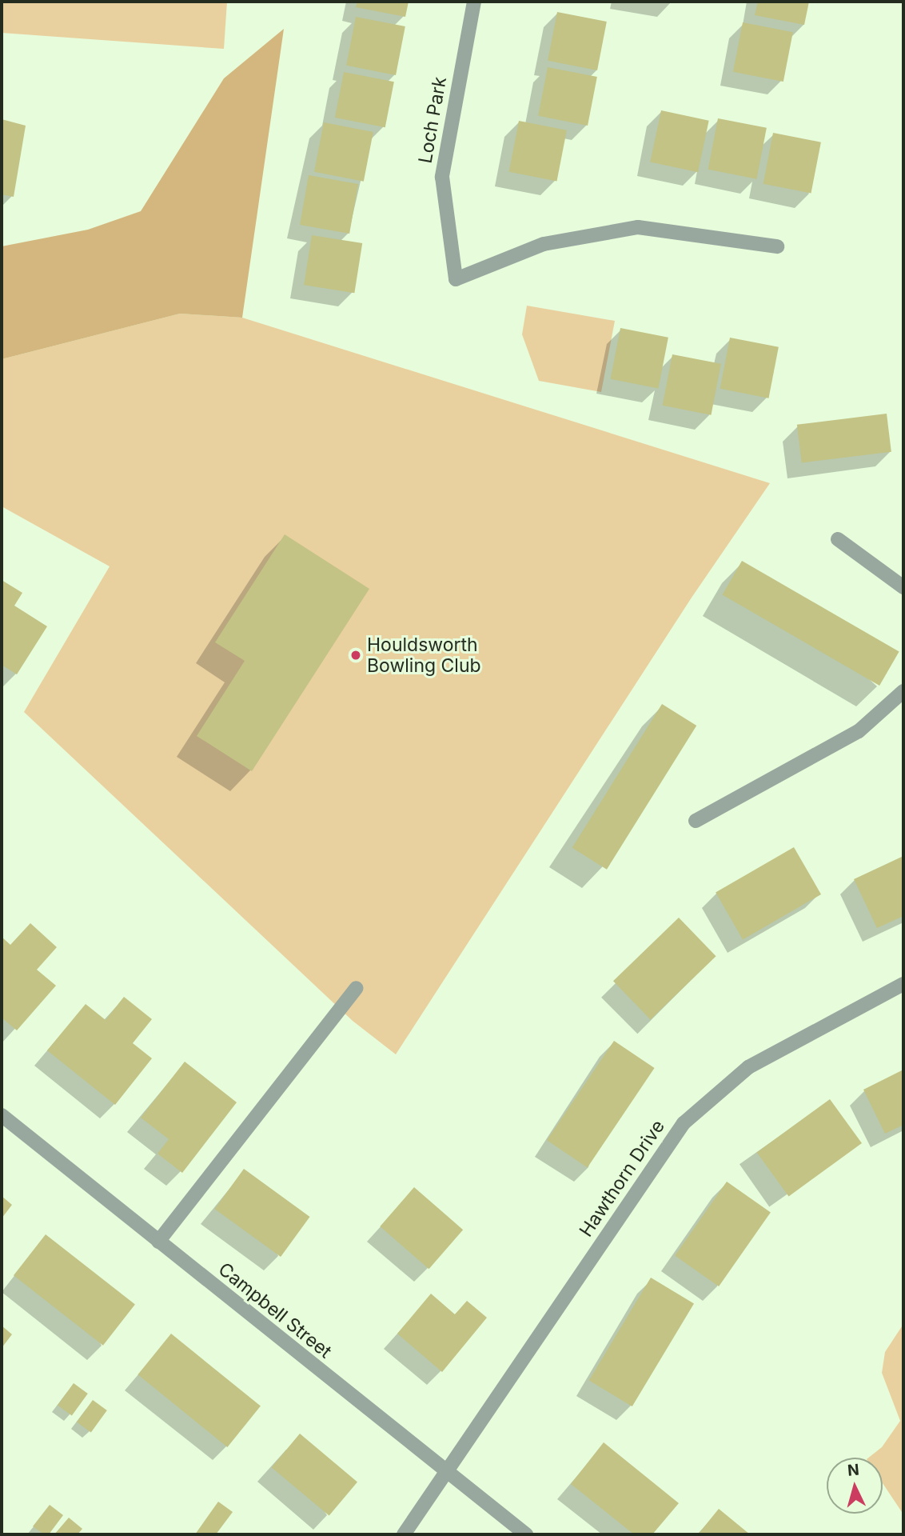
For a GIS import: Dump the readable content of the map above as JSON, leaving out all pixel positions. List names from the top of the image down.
{
  "streets": {
    "street": ["Loch Park", "Hawthorn Drive", "Campbell Street"]
  },
  "crossings": [
    ["Hawthorn Drive", "Campbell Street"]
  ],
  "places": ["Houldsworth Bowling Club"],
  "north": "top"
}
